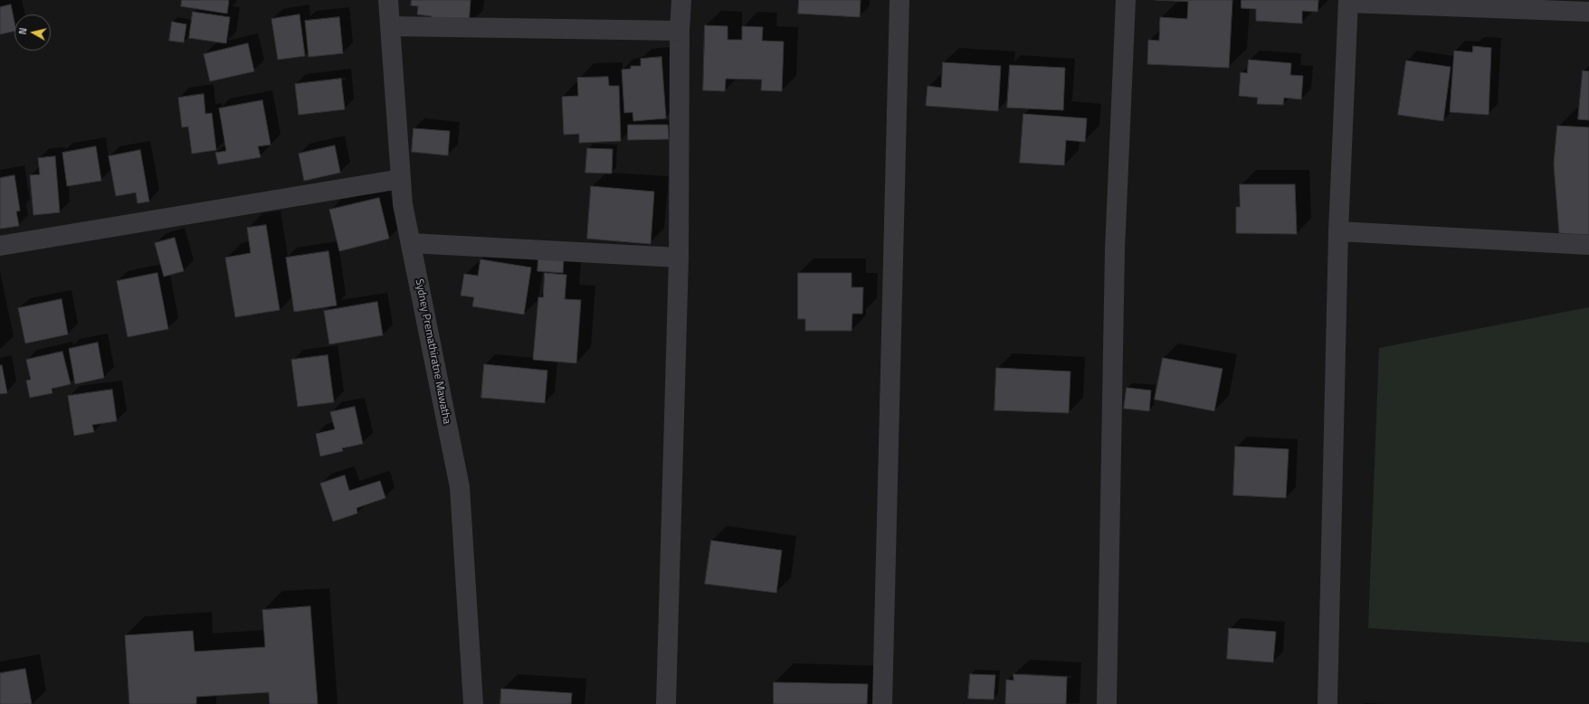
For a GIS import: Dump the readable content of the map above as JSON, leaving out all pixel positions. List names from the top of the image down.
{
  "streets": {
    "street": ["Sydney Premathiratne Mawatha"]
  },
  "north": "left"
}
